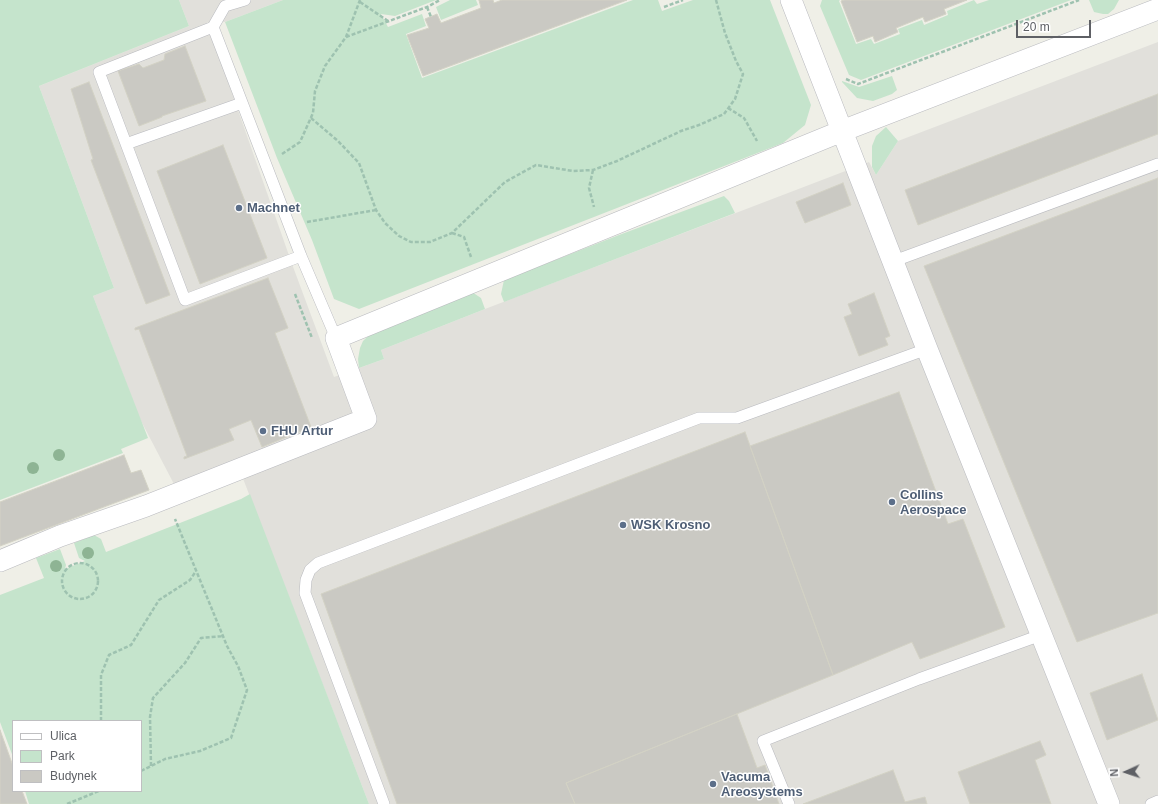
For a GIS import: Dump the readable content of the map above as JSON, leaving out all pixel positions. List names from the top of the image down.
{
  "places": [
    "Machnet",
    "FHU Artur",
    "Collins Aerospace",
    "WSK Krosno",
    "Vacuma Areosystems"
  ],
  "legend": ["Ulica", "Park", "Budynek"],
  "scale_bar": "20 m",
  "north": "left"
}
